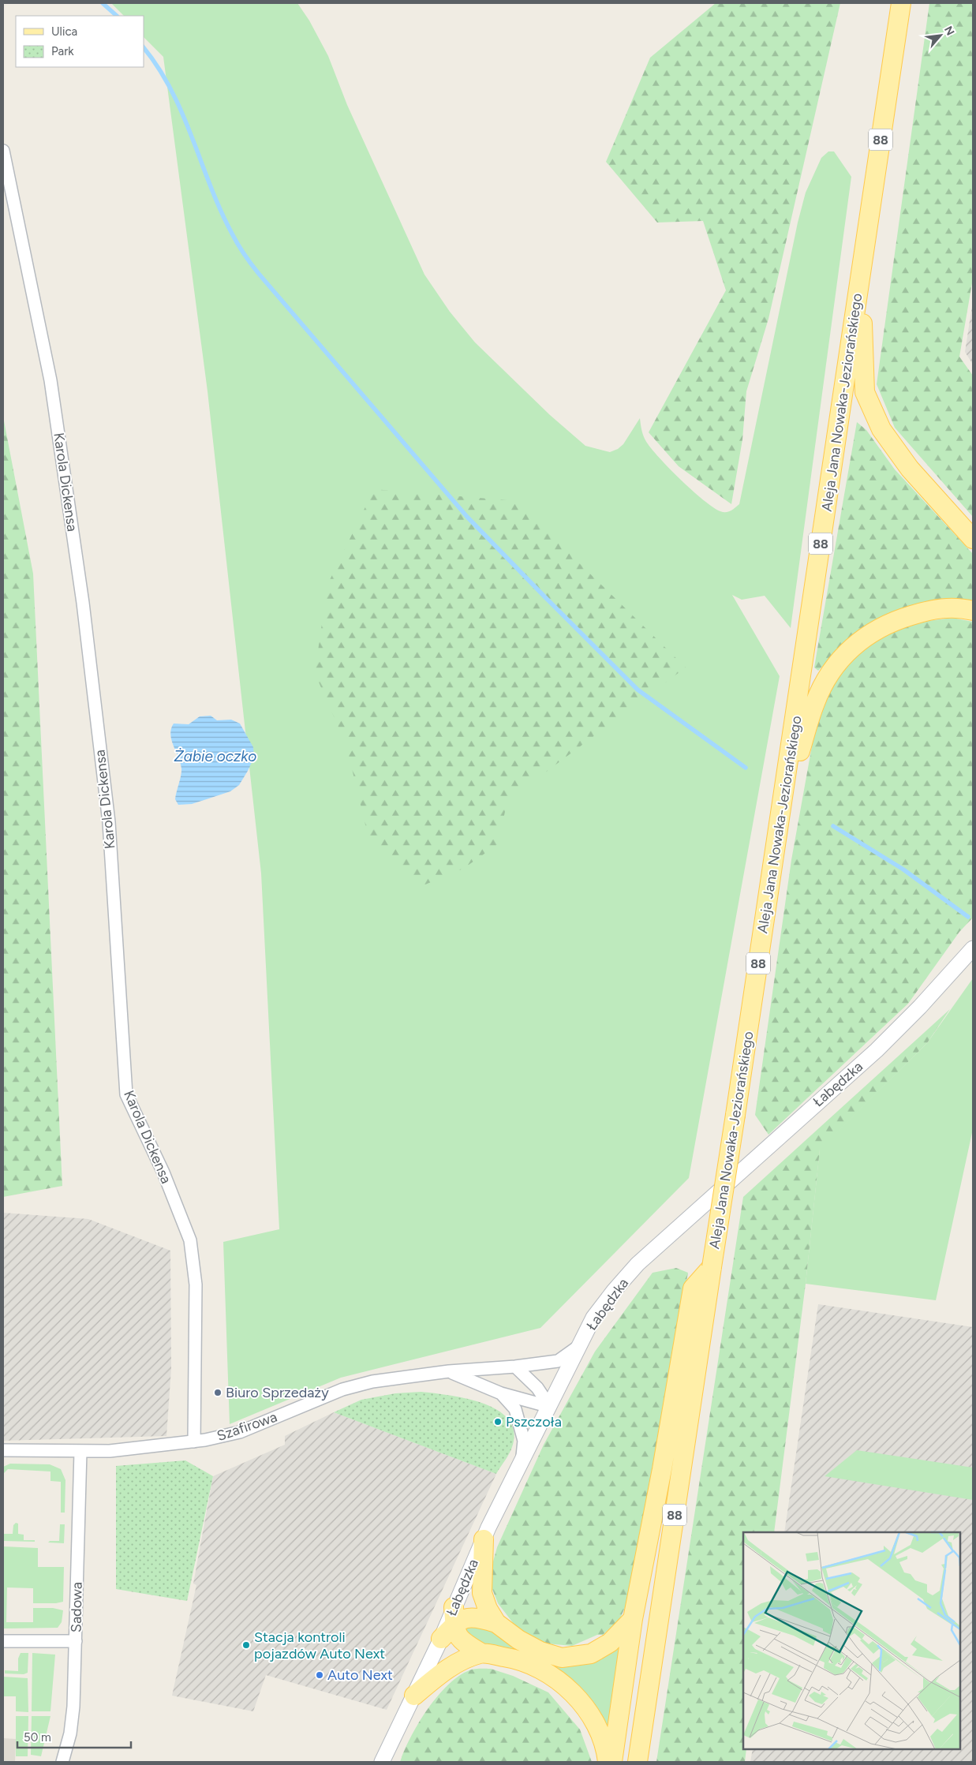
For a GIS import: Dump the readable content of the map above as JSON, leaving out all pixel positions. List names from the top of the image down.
{
  "streets": {
    "main road": ["88", "Aleja Jana Nowaka-Jeziorańskiego"],
    "street": [
      "Karola Dickensa",
      "Łabędzka",
      "Szafirowa",
      "Sadowa"
    ]
  },
  "crossings": [
    ["Karola Dickensa", "Szafirowa"],
    ["Łabędzka", "Szafirowa"],
    ["Szafirowa", "Sadowa"]
  ],
  "water": ["Żabie oczko"],
  "places": [
    "Biuro Sprzedaży",
    "Pszczoła",
    "Stacja kontroli pojazdów Auto Next",
    "Auto Next"
  ],
  "legend": ["Ulica", "Park"],
  "scale_bar": "50 m",
  "north": "top right"
}
